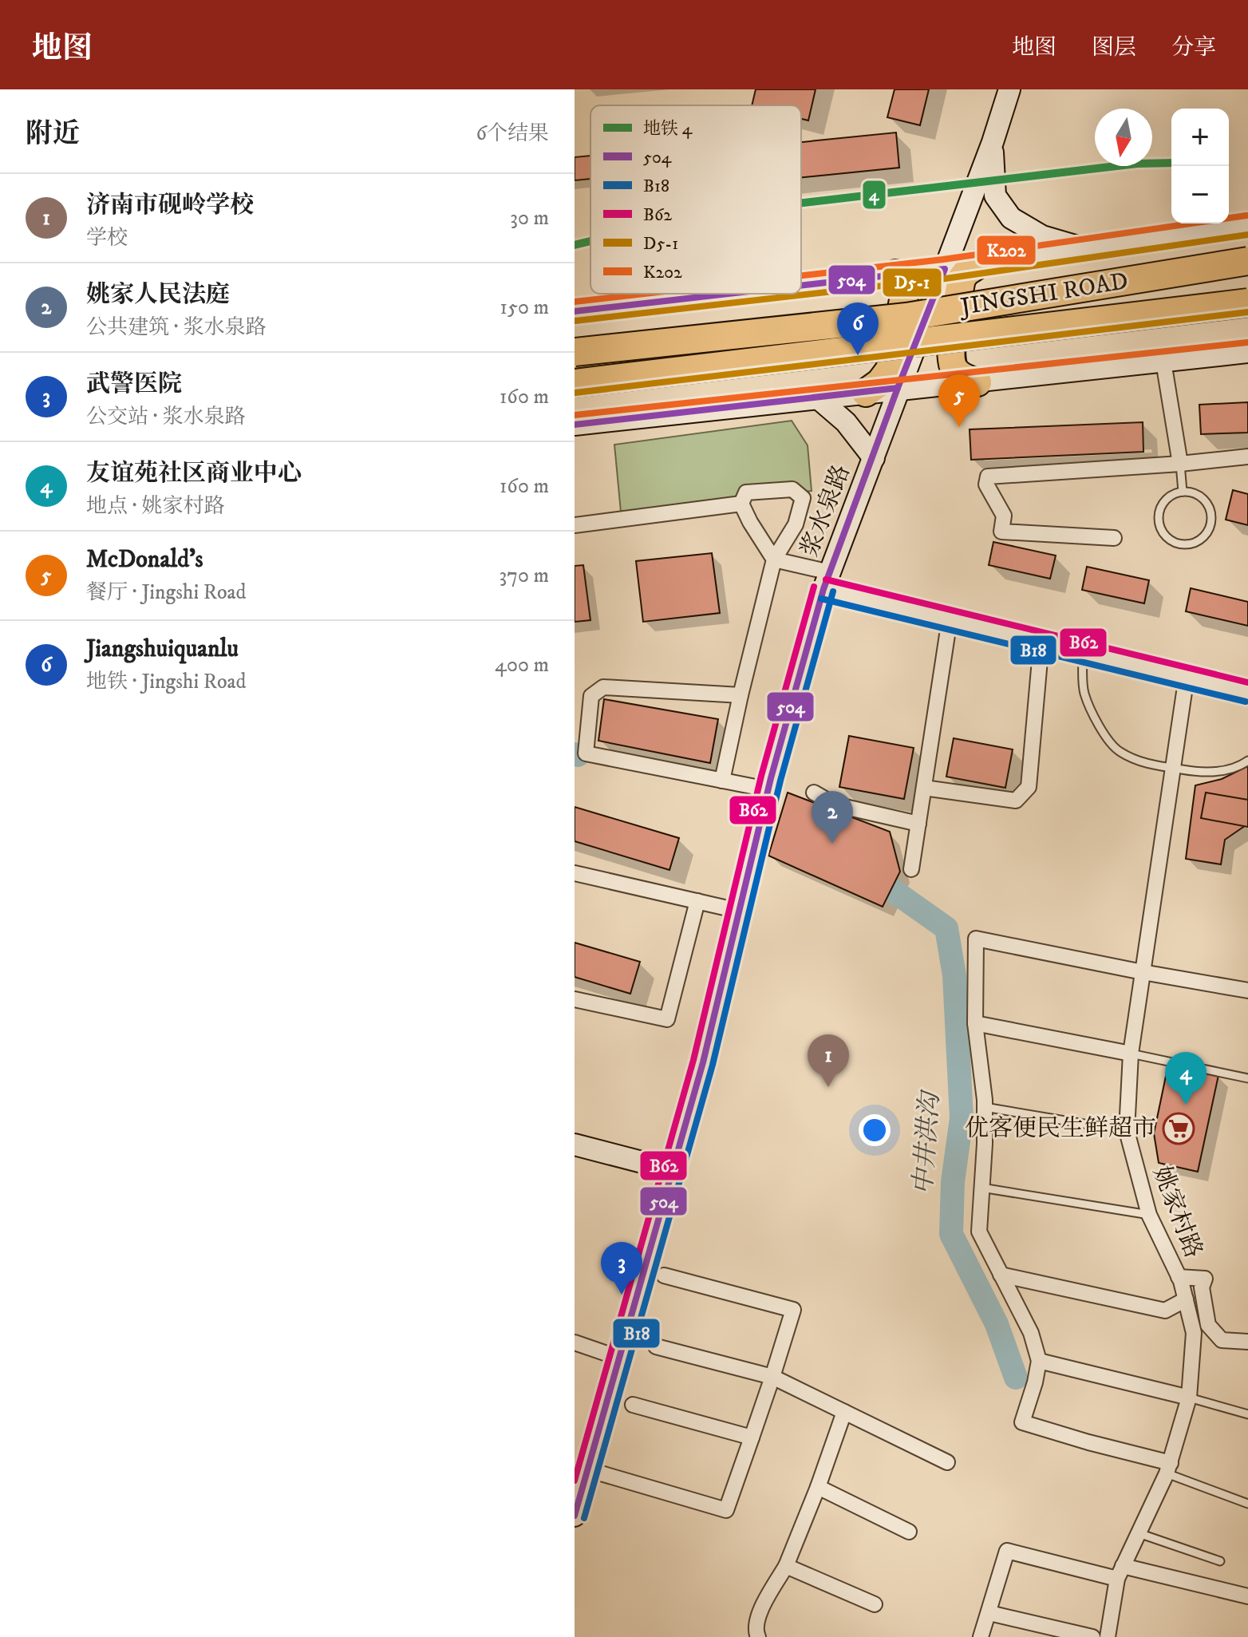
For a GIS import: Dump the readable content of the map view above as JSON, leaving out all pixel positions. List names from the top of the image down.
{
  "streets": {
    "highway": ["JINGSHI ROAD"],
    "main road": ["浆水泉路"],
    "street": ["姚家村路"]
  },
  "crossings": [
    ["JINGSHI ROAD", "浆水泉路"]
  ],
  "water": ["中井洪沟"],
  "places": {
    "supermarket": ["优客便民生鲜超市"]
  },
  "lines": [
    "metro line 4",
    "transit line K202",
    "transit line D5-1",
    "transit line 504",
    "transit line B62",
    "transit line B18"
  ],
  "legend": [
    "地铁 4",
    "504",
    "B18",
    "B62",
    "D5-1",
    "K202"
  ],
  "north": "bottom",
  "page": {
    "header": "地图",
    "nav": ["地图", "图层", "分享"],
    "heading": ["附近", "6个结果"],
    "map_buttons": ["+", "−"],
    "list": [
      {
        "mark": "1",
        "name": "济南市砚岭学校",
        "note": "学校",
        "value": "30 m"
      },
      {
        "mark": "2",
        "name": "姚家人民法庭",
        "note": "公共建筑 · 浆水泉路",
        "value": "150 m"
      },
      {
        "mark": "3",
        "name": "武警医院",
        "note": "公交站 · 浆水泉路",
        "value": "160 m"
      },
      {
        "mark": "4",
        "name": "友谊苑社区商业中心",
        "note": "地点 · 姚家村路",
        "value": "160 m"
      },
      {
        "mark": "5",
        "name": "McDonald's",
        "note": "餐厅 · Jingshi Road",
        "value": "370 m"
      },
      {
        "mark": "6",
        "name": "Jiangshuiquanlu",
        "note": "地铁 · Jingshi Road",
        "value": "400 m"
      }
    ],
    "pins": [
      "6",
      "5",
      "2",
      "1",
      "4",
      "3"
    ]
  }
}
